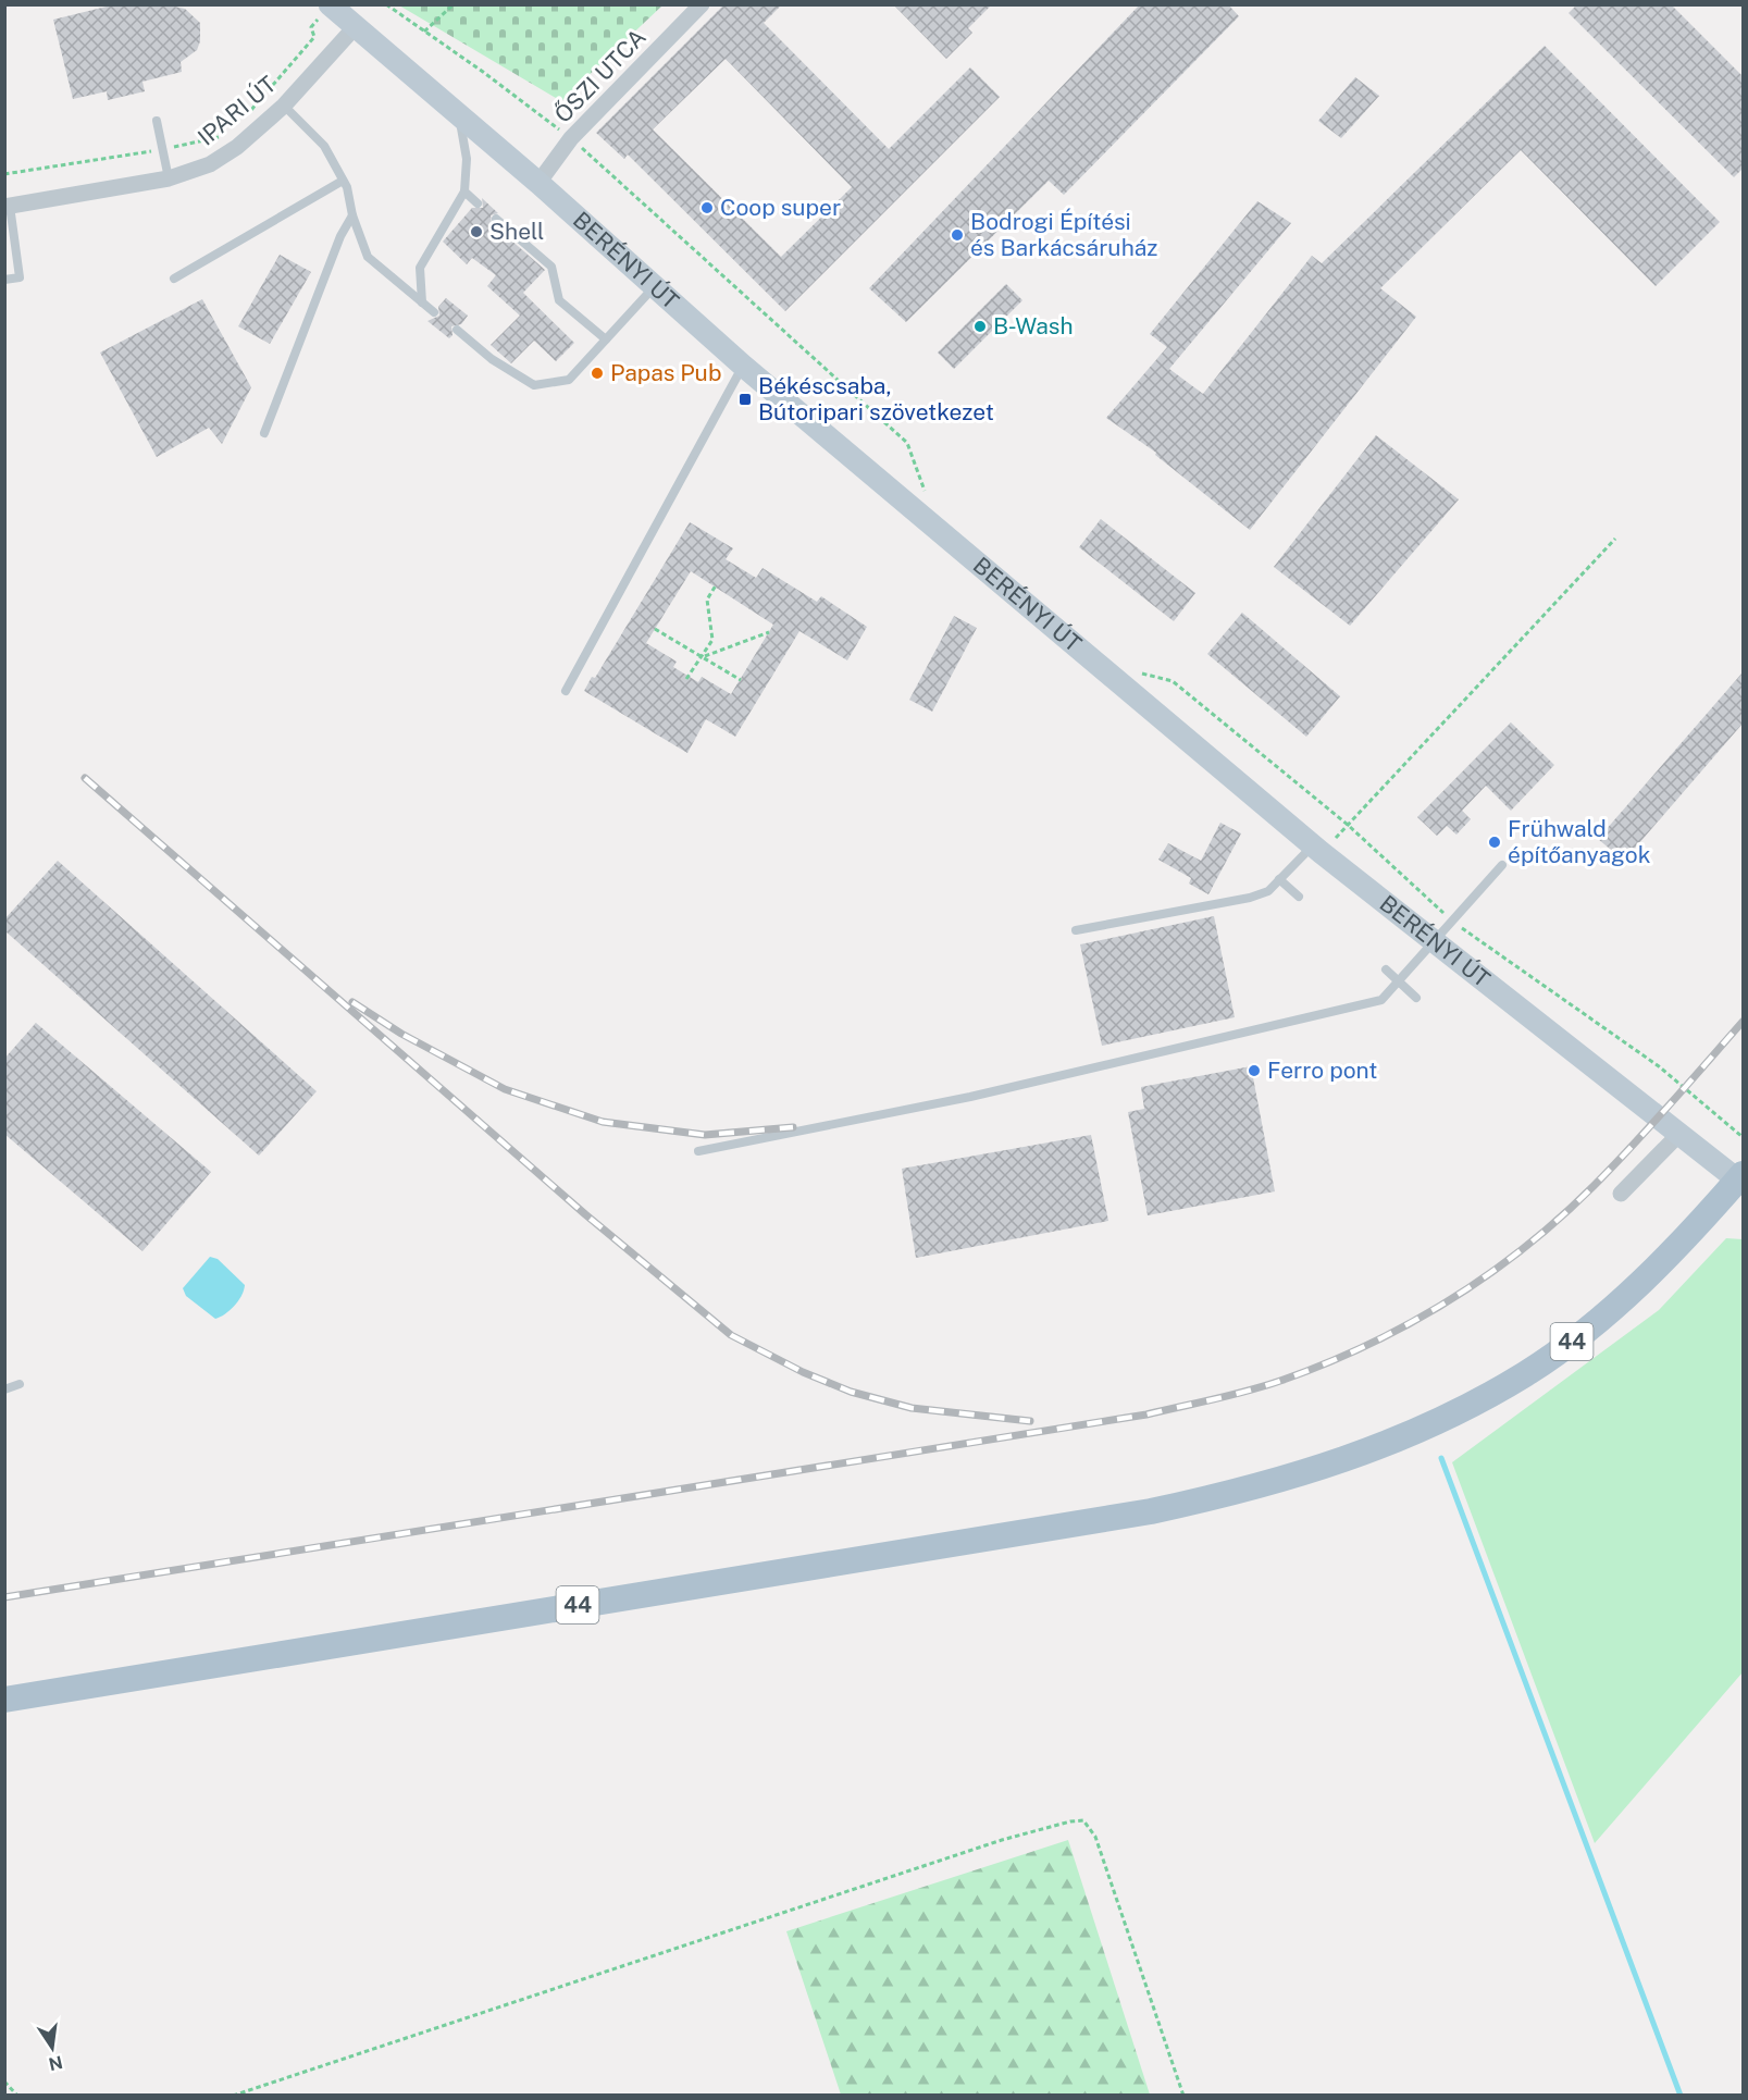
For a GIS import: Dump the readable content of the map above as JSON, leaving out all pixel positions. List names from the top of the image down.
{
  "streets": {
    "main road": ["44"],
    "street": ["ŐSZI UTCA", "IPARI ÚT", "BERÉNYI ÚT"]
  },
  "crossings": [
    ["ŐSZI UTCA", "BERÉNYI ÚT"],
    ["IPARI ÚT", "BERÉNYI ÚT"],
    ["BERÉNYI ÚT", "44"]
  ],
  "places": {
    "other": [
      "Coop super",
      "Shell",
      "Bodrogi Építési és Barkácsáruház",
      "B-Wash",
      "Papas Pub",
      "Frühwald építőanyagok",
      "Ferro pont"
    ],
    "transit": ["Békéscsaba, Bútoripari szövetkezet"]
  },
  "north": "bottom"
}
